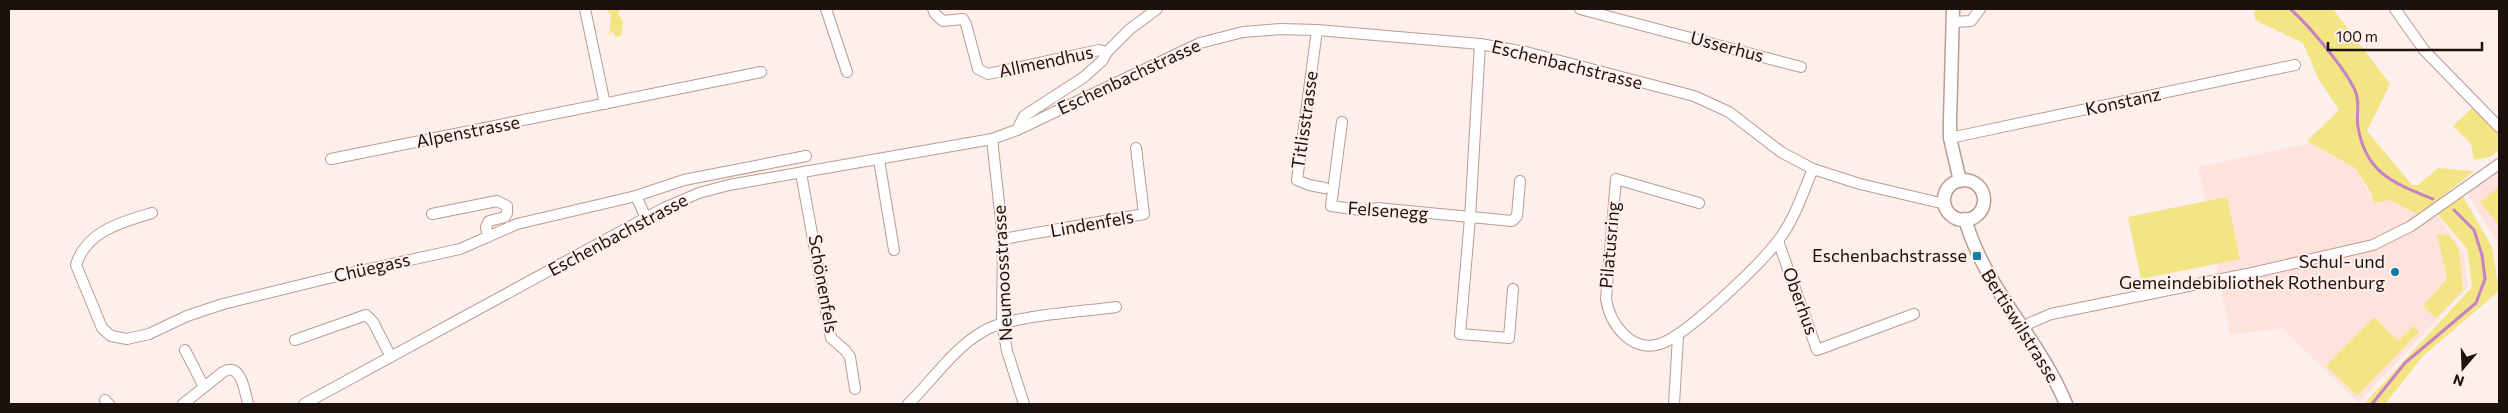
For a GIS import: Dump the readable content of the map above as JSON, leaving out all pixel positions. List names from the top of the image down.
{
  "streets": {
    "main road": ["Bertiswilstrasse"],
    "street": [
      "Usserhus",
      "Allmendhus",
      "Eschenbachstrasse",
      "Konstanz",
      "Titlisstrasse",
      "Alpenstrasse",
      "Felsenegg",
      "Lindenfels",
      "Pilatusring",
      "Chüegass",
      "Neumoosstrasse",
      "Schönenfels",
      "Oberhus"
    ]
  },
  "crossings": [
    ["Eschenbachstrasse", "Titlisstrasse"],
    ["Eschenbachstrasse", "Pilatusring"],
    ["Eschenbachstrasse", "Neumoosstrasse"],
    ["Eschenbachstrasse", "Schönenfels"],
    ["Eschenbachstrasse", "Bertiswilstrasse"],
    ["Lindenfels", "Neumoosstrasse"],
    ["Pilatusring", "Oberhus"]
  ],
  "places": {
    "transit": ["Eschenbachstrasse"],
    "other": ["Schul- und Gemeindebibliothek Rothenburg"]
  },
  "scale_bar": "100 m",
  "north": "bottom"
}
